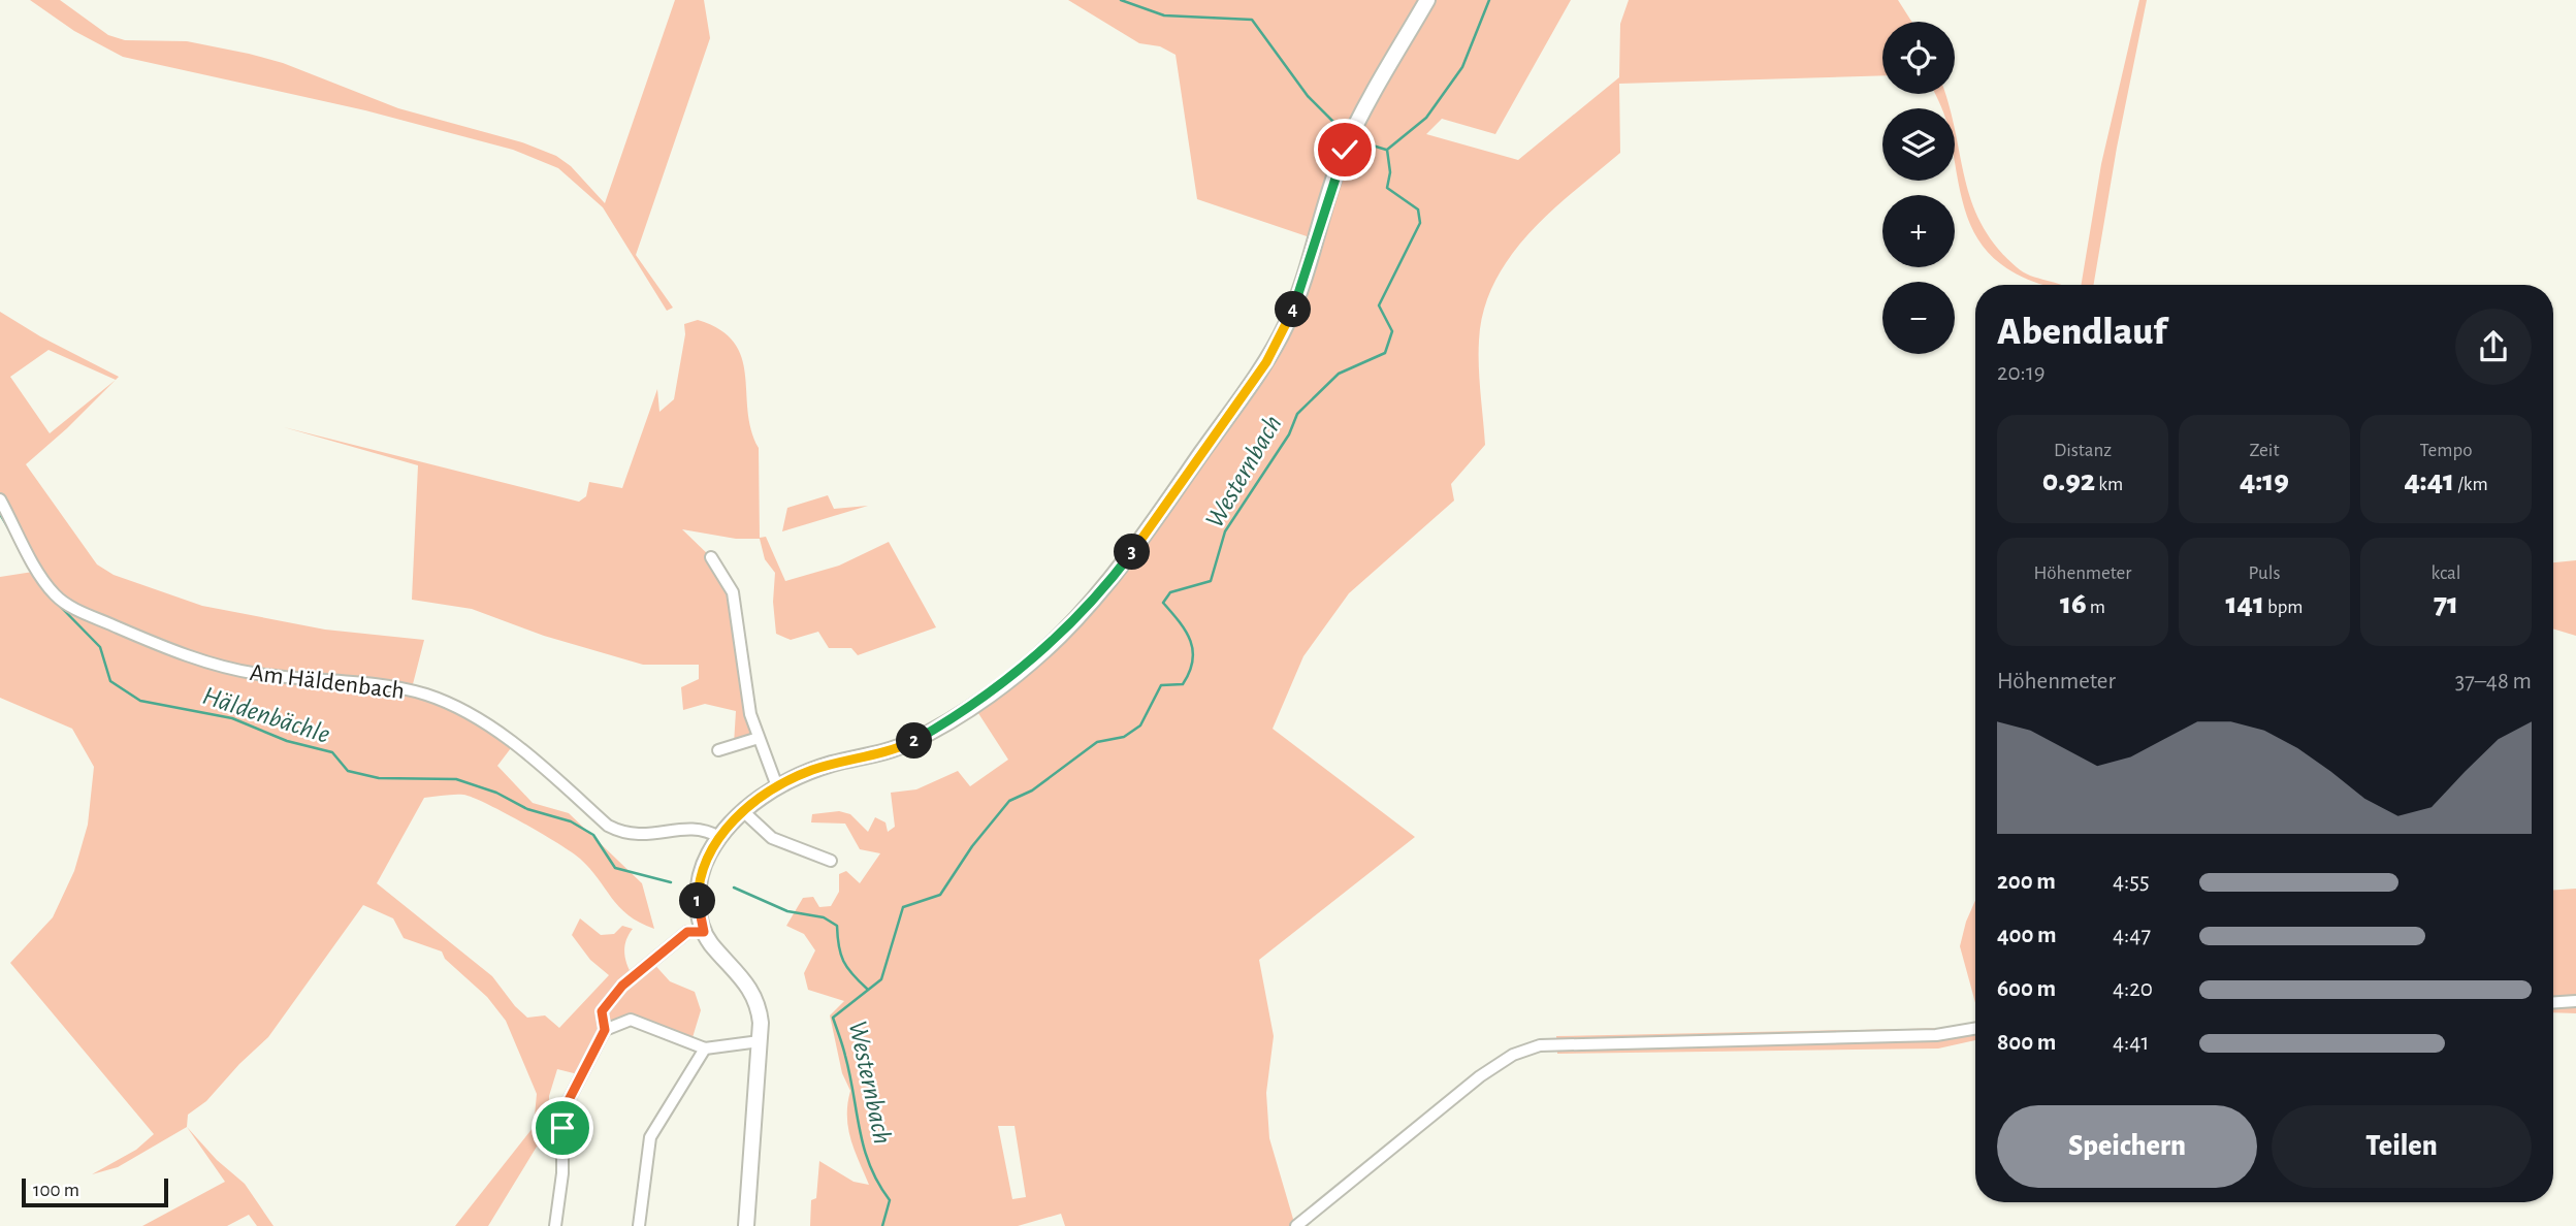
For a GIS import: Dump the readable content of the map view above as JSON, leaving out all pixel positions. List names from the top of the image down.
{
  "streets": {
    "street": ["Am Häldenbach"]
  },
  "water": ["Westernbach", "Häldenbächle"],
  "scale_bar": "100 m",
  "page": {
    "map_buttons": ["+", "−"],
    "heading": ["Abendlauf", "20:19"],
    "pins": [
      "4",
      "3",
      "2",
      "1"
    ],
    "stats": [
      ["Distanz", "0.92 km"],
      ["Zeit", "4:19"],
      ["Tempo", "4:41 /km"],
      ["Höhenmeter", "16 m"],
      ["Puls", "141 bpm"],
      ["kcal", "71"]
    ],
    "chart": ["Höhenmeter", "37–48 m"],
    "list": [
      {
        "name": "200 m",
        "note": "4:55"
      },
      {
        "name": "400 m",
        "note": "4:47"
      },
      {
        "name": "600 m",
        "note": "4:20"
      },
      {
        "name": "800 m",
        "note": "4:41"
      }
    ],
    "buttons": ["Speichern", "Teilen"],
    "scale": "100 m"
  }
}
